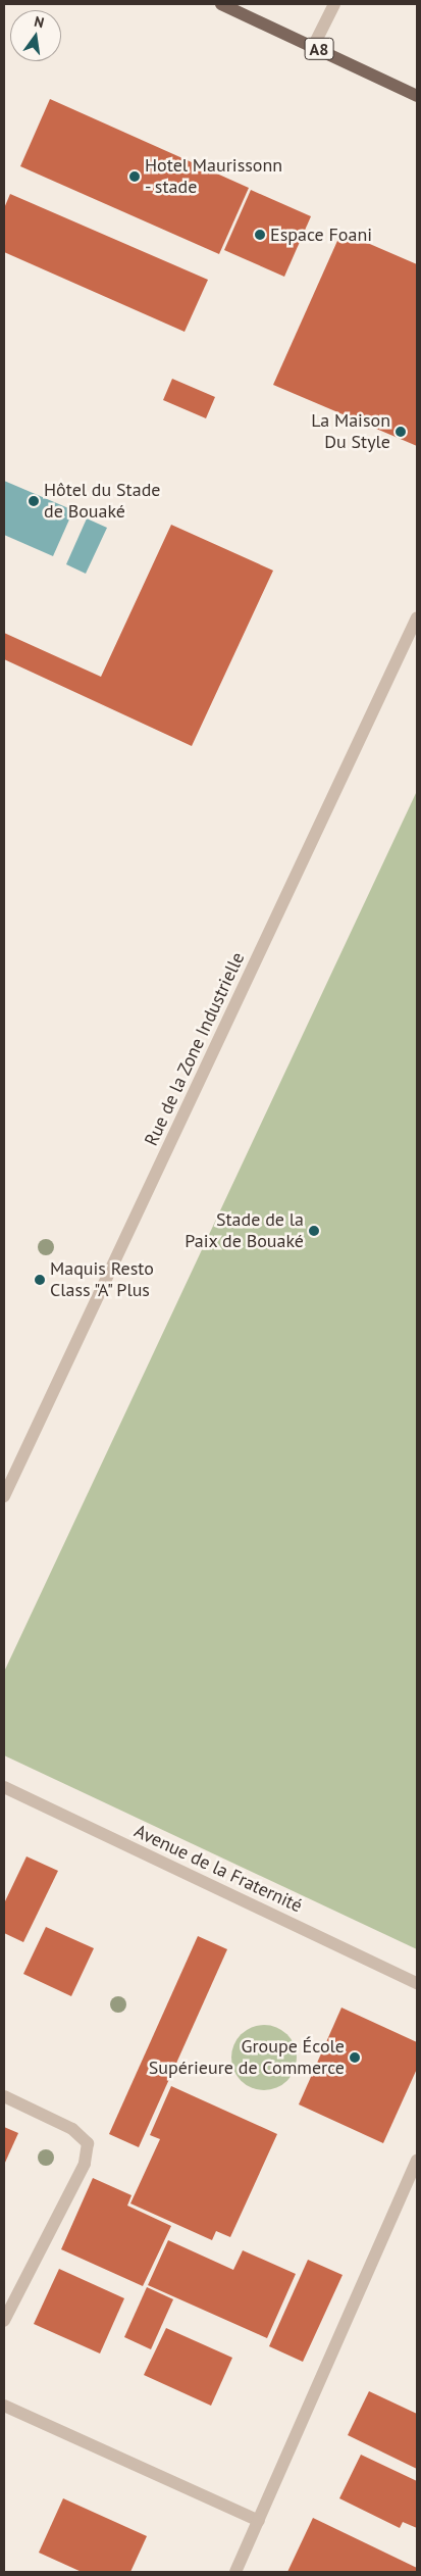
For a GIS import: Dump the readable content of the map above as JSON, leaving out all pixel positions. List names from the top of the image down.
{
  "streets": {
    "main road": ["A8"],
    "street": ["Rue de la Zone Industrielle", "Avenue de la Fraternité"]
  },
  "places": [
    "Hotel Maurissonn - stade",
    "Espace Foani",
    "La Maison Du Style",
    "Hôtel du Stade de Bouaké",
    "Stade de la Paix de Bouaké",
    "Maquis Resto Class \"A\" Plus",
    "Groupe École Supérieure de Commerce"
  ],
  "north": "top"
}
